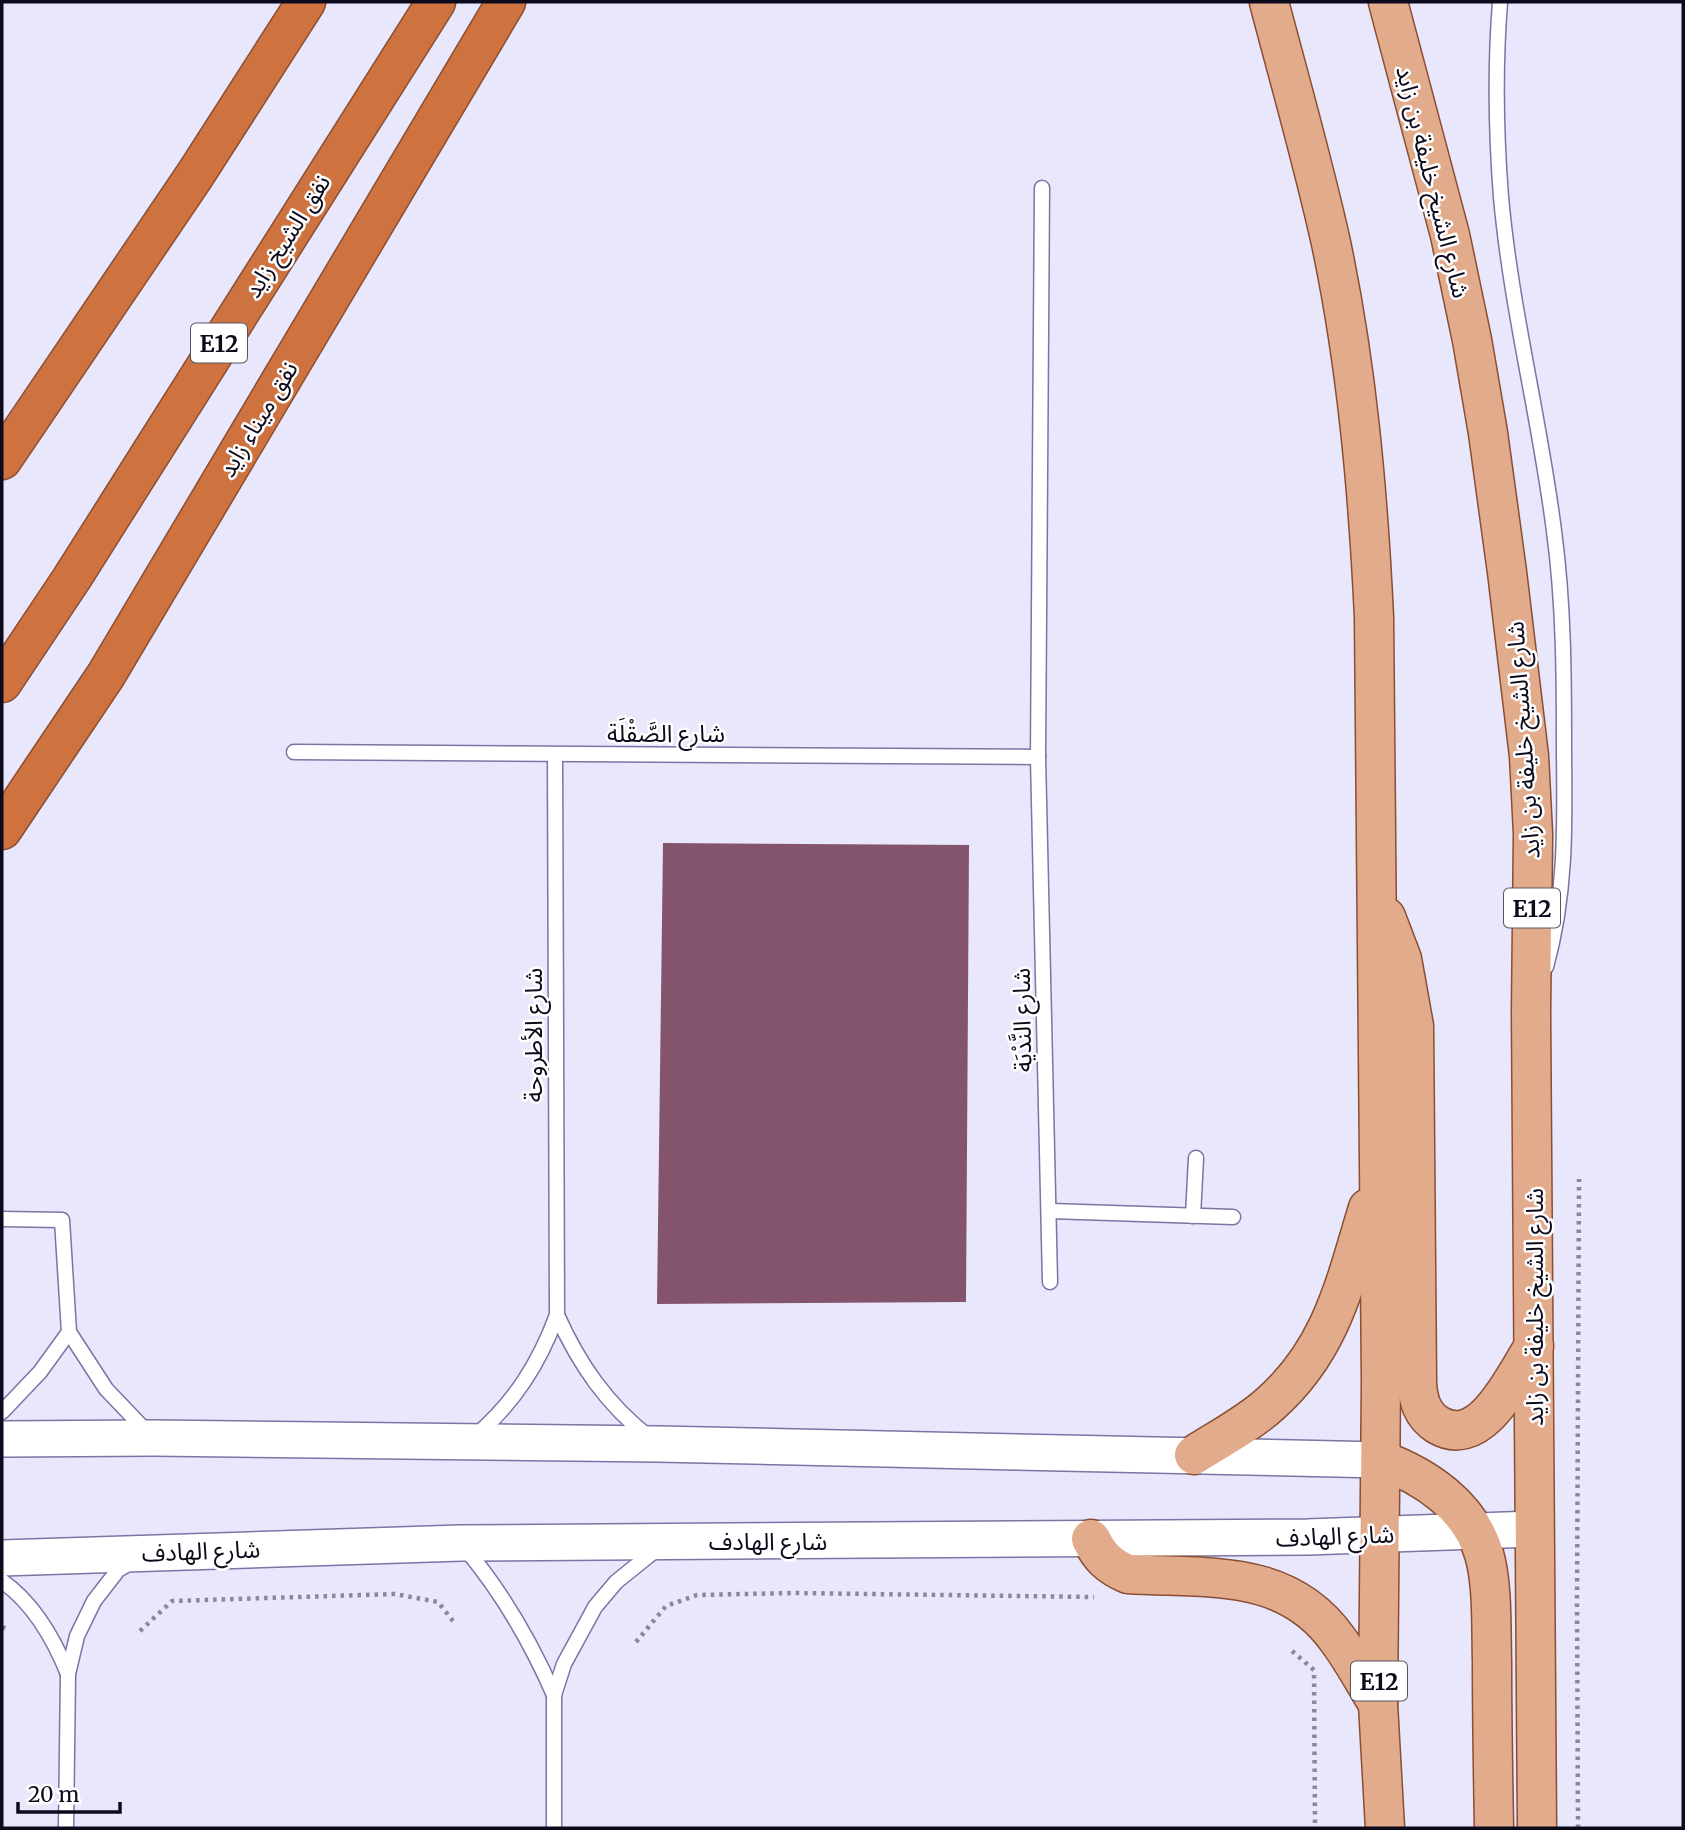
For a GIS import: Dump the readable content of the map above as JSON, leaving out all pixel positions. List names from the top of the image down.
{
  "streets": {
    "highway": ["نفق الشيخ زايد", "E12", "نفق ميناء زايد"],
    "main road": ["شارع الشيخ خليفة بن زايد"],
    "street": ["شارع الهادف"],
    "lane": ["شارع الصَّقْلَة", "شارع النَّدْيَة", "شارع الأطروحة"]
  },
  "crossings": [
    ["شارع الشيخ خليفة بن زايد", "شارع الهادف"],
    ["E12", "شارع الهادف"],
    ["شارع الصَّقْلَة", "شارع النَّدْيَة"],
    ["شارع الصَّقْلَة", "شارع الأطروحة"]
  ],
  "scale_bar": "20 m"
}
